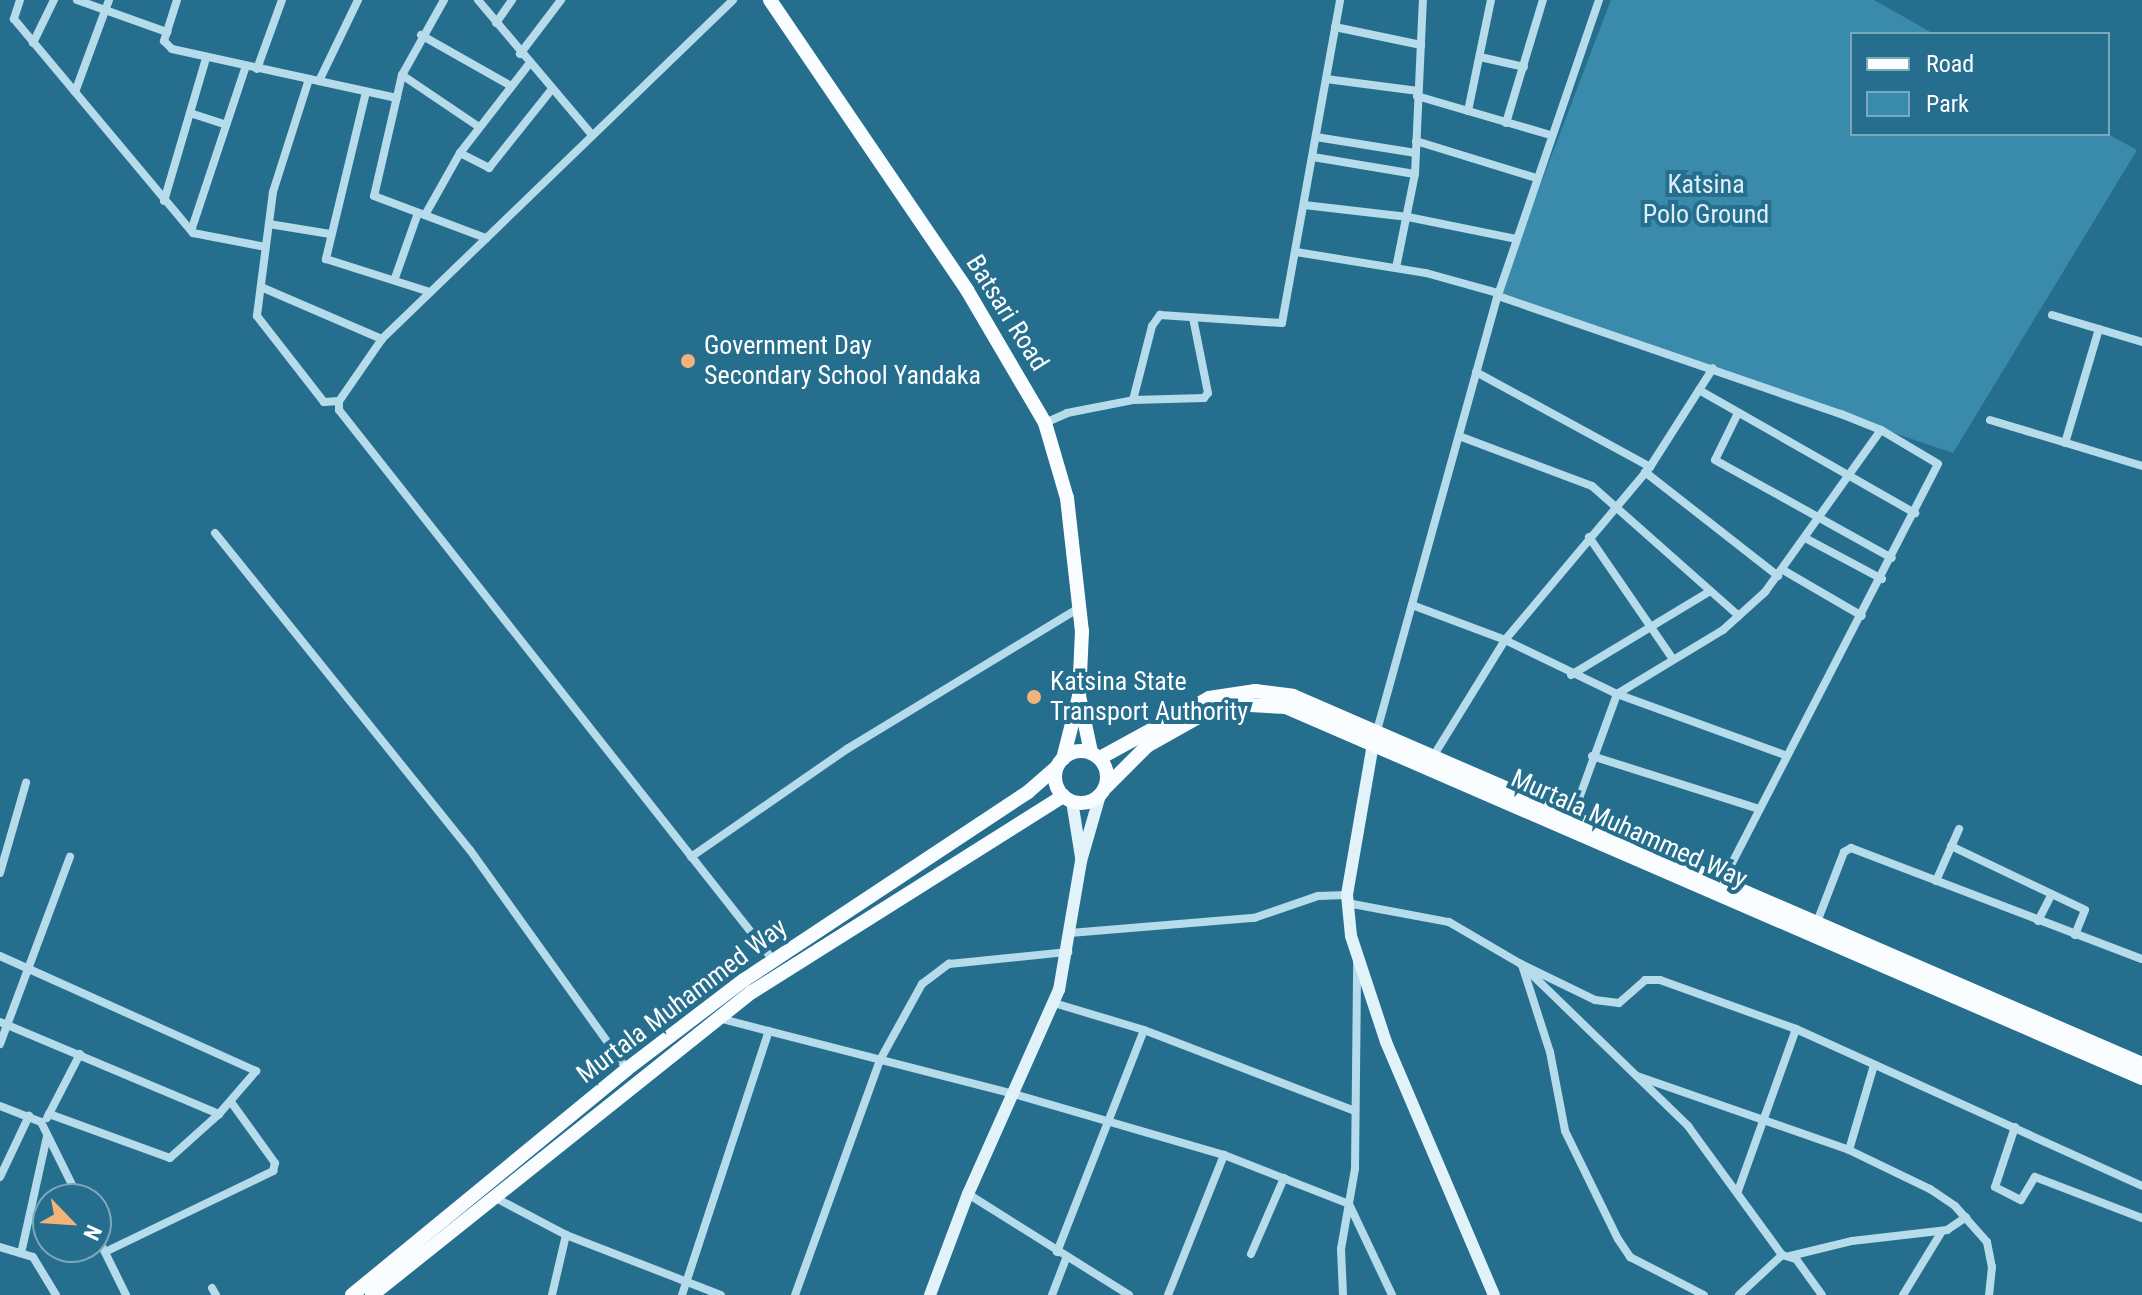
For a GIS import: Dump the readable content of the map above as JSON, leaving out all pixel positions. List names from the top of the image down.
{
  "streets": {
    "main road": ["Batsari Road", "Murtala Muhammed Way"]
  },
  "parks": ["Katsina Polo Ground"],
  "places": ["Government Day Secondary School Yandaka", "Katsina State Transport Authority"],
  "legend": ["Road", "Park"],
  "north": "bottom right"
}
